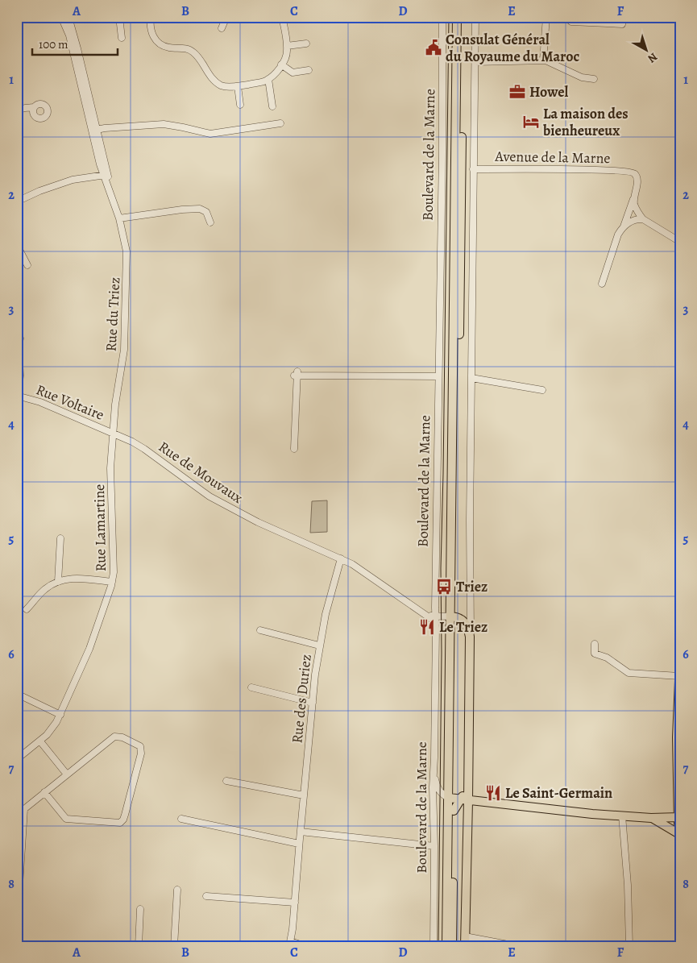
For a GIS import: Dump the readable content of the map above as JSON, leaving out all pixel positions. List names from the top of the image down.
{
  "streets": {
    "main road": ["Boulevard de la Marne"],
    "street": [
      "Avenue de la Marne",
      "Rue du Triez",
      "Rue Voltaire",
      "Rue de Mouvaux",
      "Rue Lamartine",
      "Rue des Duriez"
    ]
  },
  "crossings": [
    ["Boulevard de la Marne", "Avenue de la Marne"],
    ["Boulevard de la Marne", "Rue de Mouvaux"],
    ["Rue du Triez", "Rue Voltaire"],
    ["Rue du Triez", "Rue de Mouvaux"],
    ["Rue du Triez", "Rue Lamartine"],
    ["Rue Voltaire", "Rue de Mouvaux"],
    ["Rue Voltaire", "Rue Lamartine"],
    ["Rue de Mouvaux", "Rue Lamartine"],
    ["Rue de Mouvaux", "Rue des Duriez"]
  ],
  "places": {
    "public building": ["Consulat Général du Royaume du Maroc"],
    "office": ["Howel"],
    "hotel": ["La maison des bienheureux"],
    "bus stop": ["Triez"],
    "restaurant": ["Le Triez", "Le Saint-Germain"]
  },
  "scale_bar": "100 m",
  "north": "bottom right",
  "grid": {
    "columns": [
      "A",
      "B",
      "C",
      "D",
      "E",
      "F"
    ],
    "rows": [
      "1",
      "2",
      "3",
      "4",
      "5",
      "6",
      "7",
      "8"
    ]
  }
}
